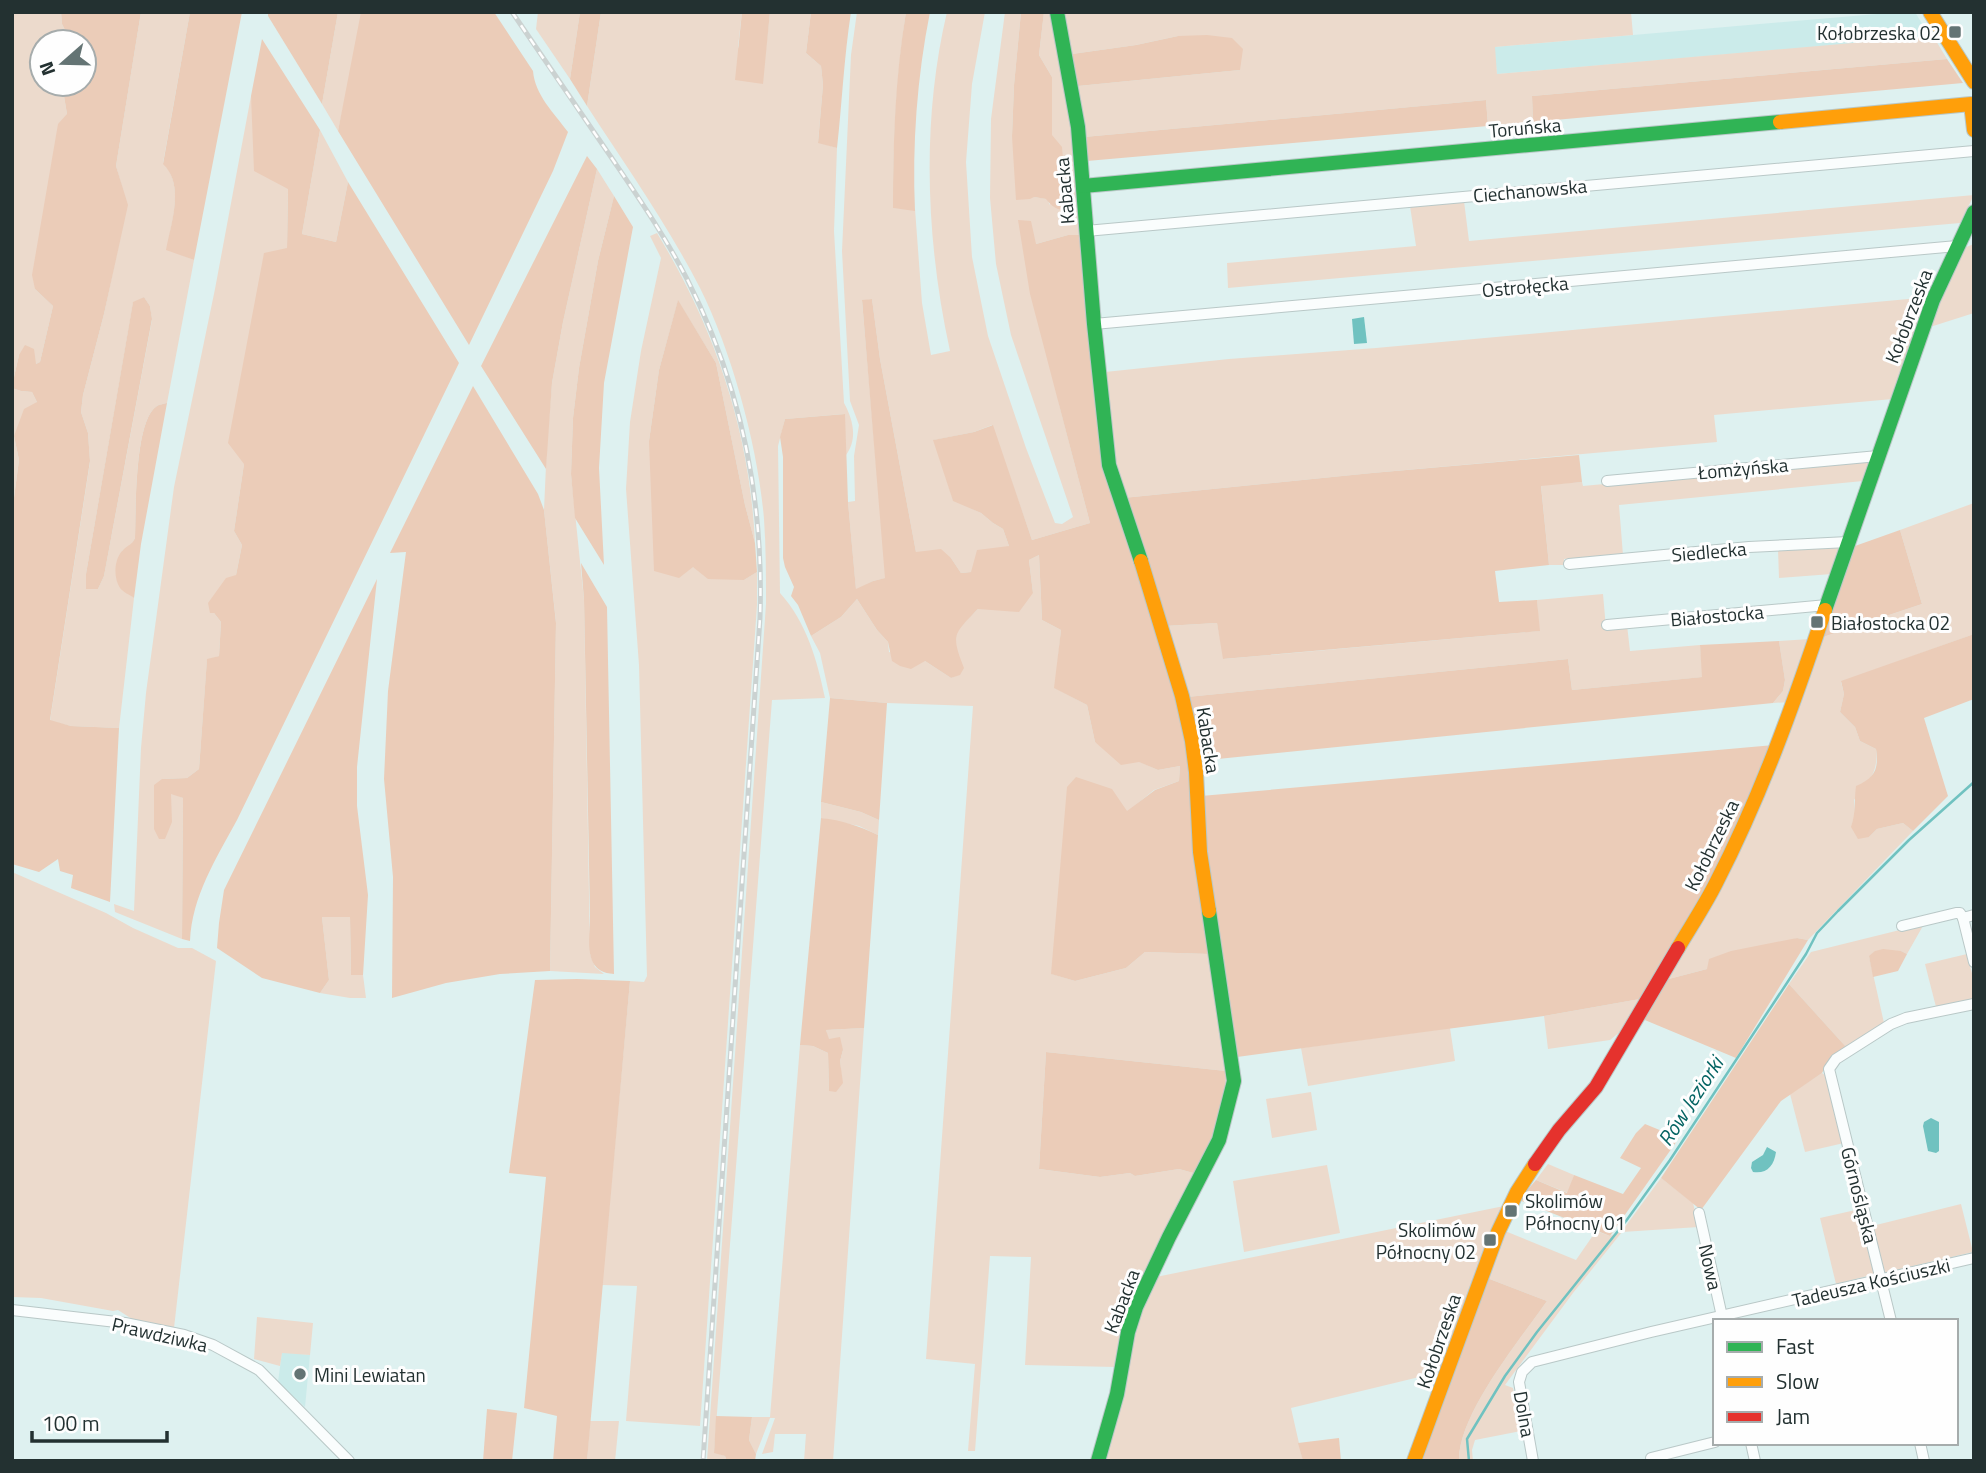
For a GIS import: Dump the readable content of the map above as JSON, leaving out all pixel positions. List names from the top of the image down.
{
  "streets": {
    "street": [
      "Toruńska",
      "Ciechanowska",
      "Kabacka",
      "Ostrołęcka",
      "Kołobrzeska",
      "Łomżyńska",
      "Siedlecka",
      "Białostocka",
      "Górnośląska",
      "Nowa",
      "Tadeusza Kościuszki",
      "Prawdziwka",
      "Dolna"
    ]
  },
  "crossings": [
    ["Toruńska", "Kabacka"],
    ["Ciechanowska", "Kabacka"],
    ["Kabacka", "Ostrołęcka"],
    ["Ostrołęcka", "Kołobrzeska"],
    ["Kołobrzeska", "Łomżyńska"],
    ["Kołobrzeska", "Siedlecka"],
    ["Kołobrzeska", "Białostocka"],
    ["Górnośląska", "Tadeusza Kościuszki"],
    ["Nowa", "Tadeusza Kościuszki"],
    ["Tadeusza Kościuszki", "Dolna"]
  ],
  "water": ["Rów Jeziorki"],
  "places": {
    "transit": [
      "Kołobrzeska 02",
      "Białostocka 02",
      "Skolimów Północny 01",
      "Skolimów Północny 02"
    ],
    "other": ["Mini Lewiatan"]
  },
  "legend": ["Fast", "Slow", "Jam"],
  "scale_bar": "100 m",
  "north": "left"
}
